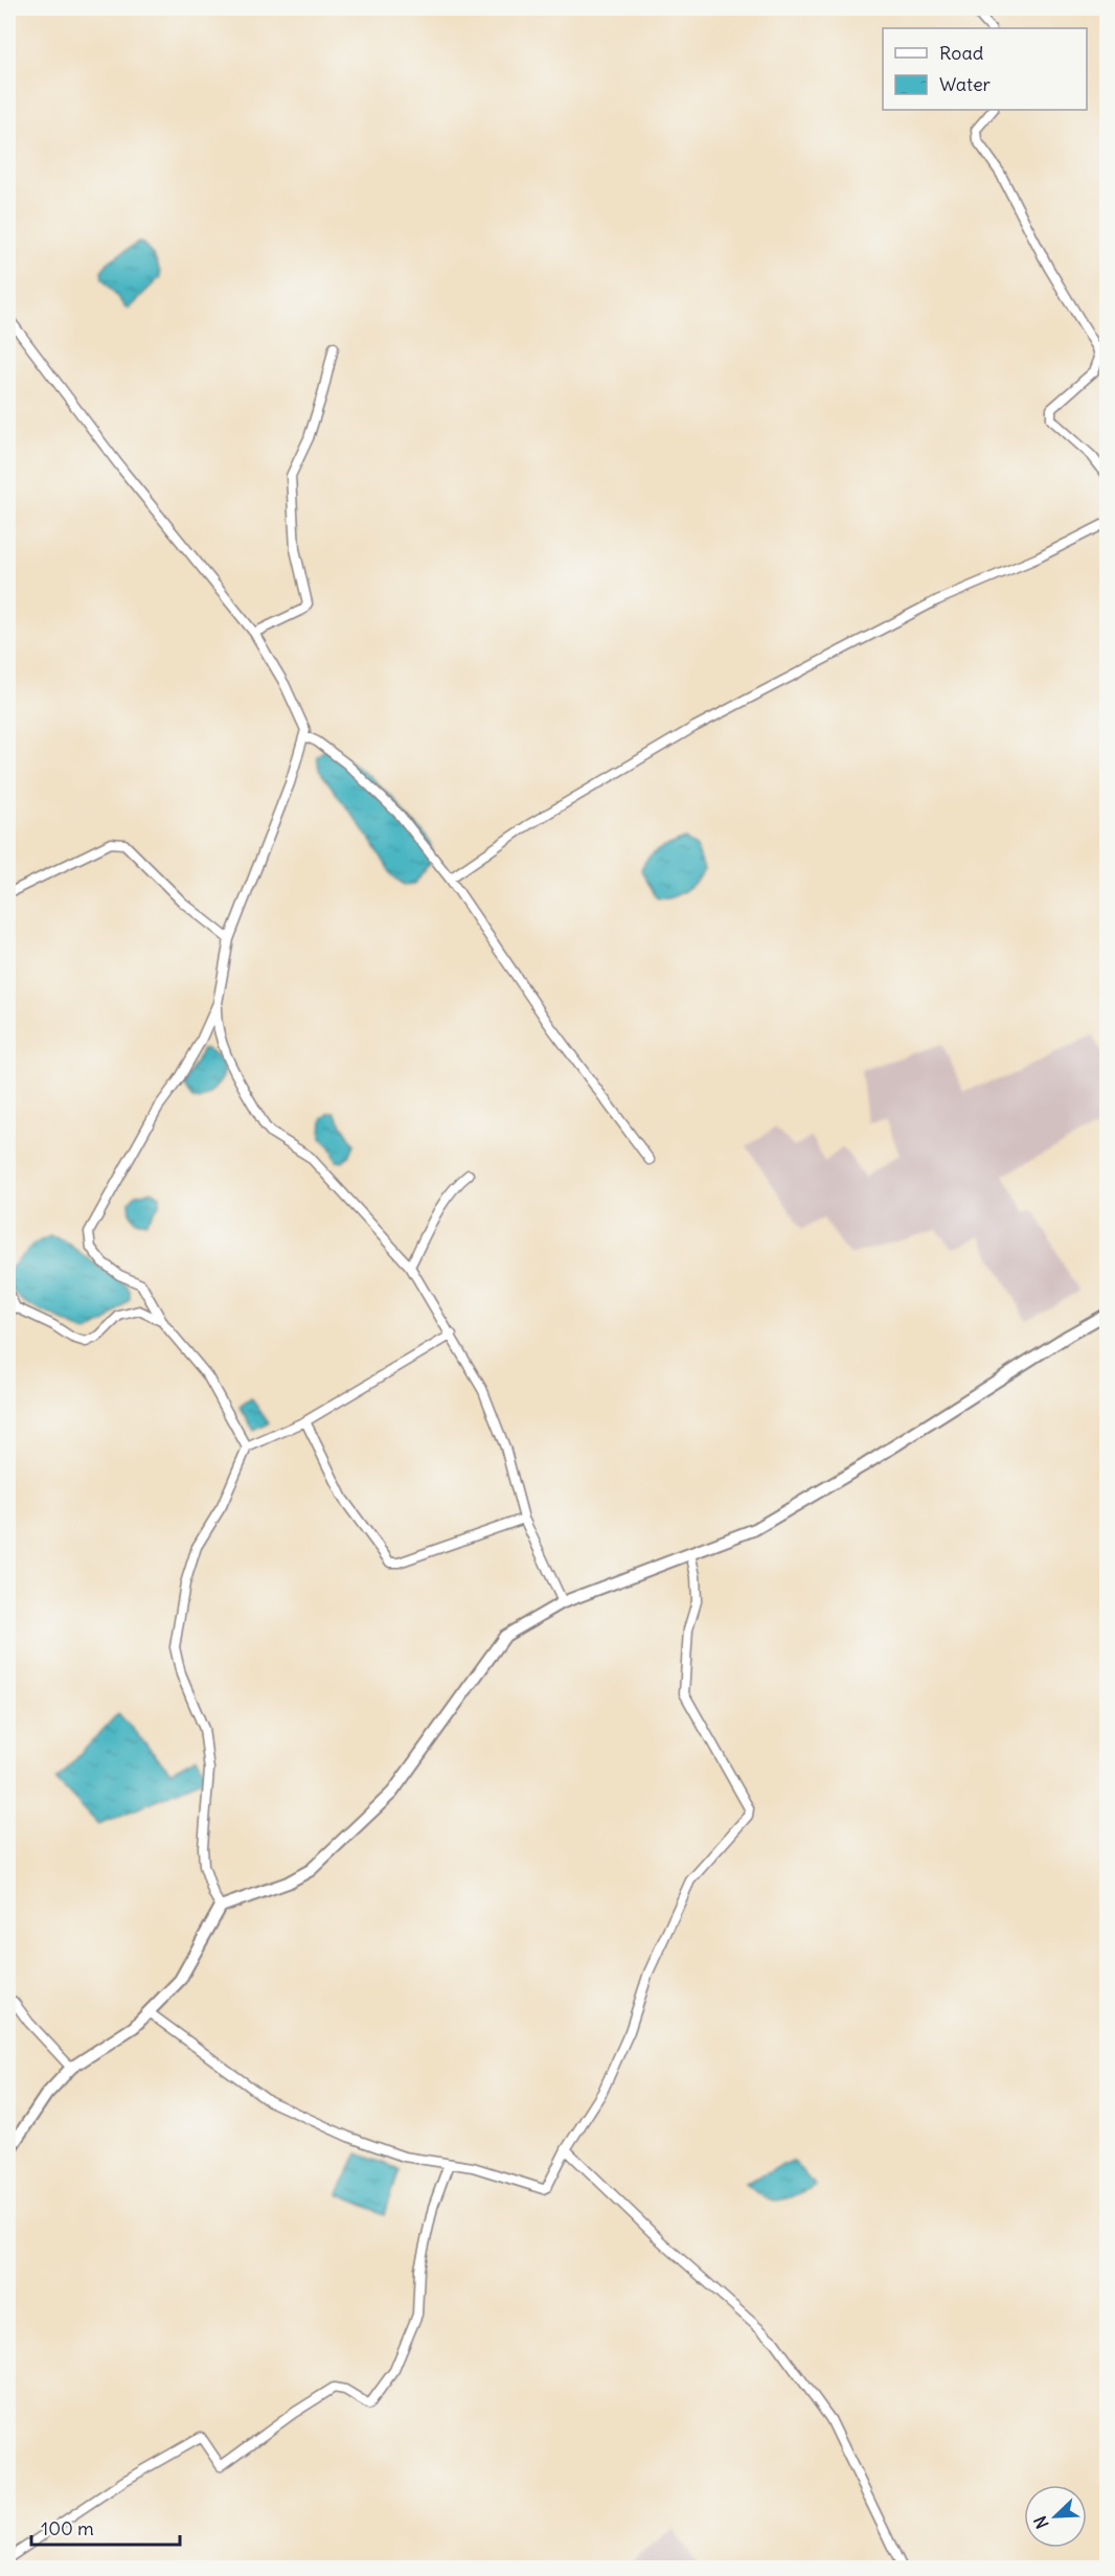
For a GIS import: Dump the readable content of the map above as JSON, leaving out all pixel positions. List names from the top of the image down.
{
  "legend": ["Road", "Water"],
  "scale_bar": "100 m",
  "north": "bottom left"
}
